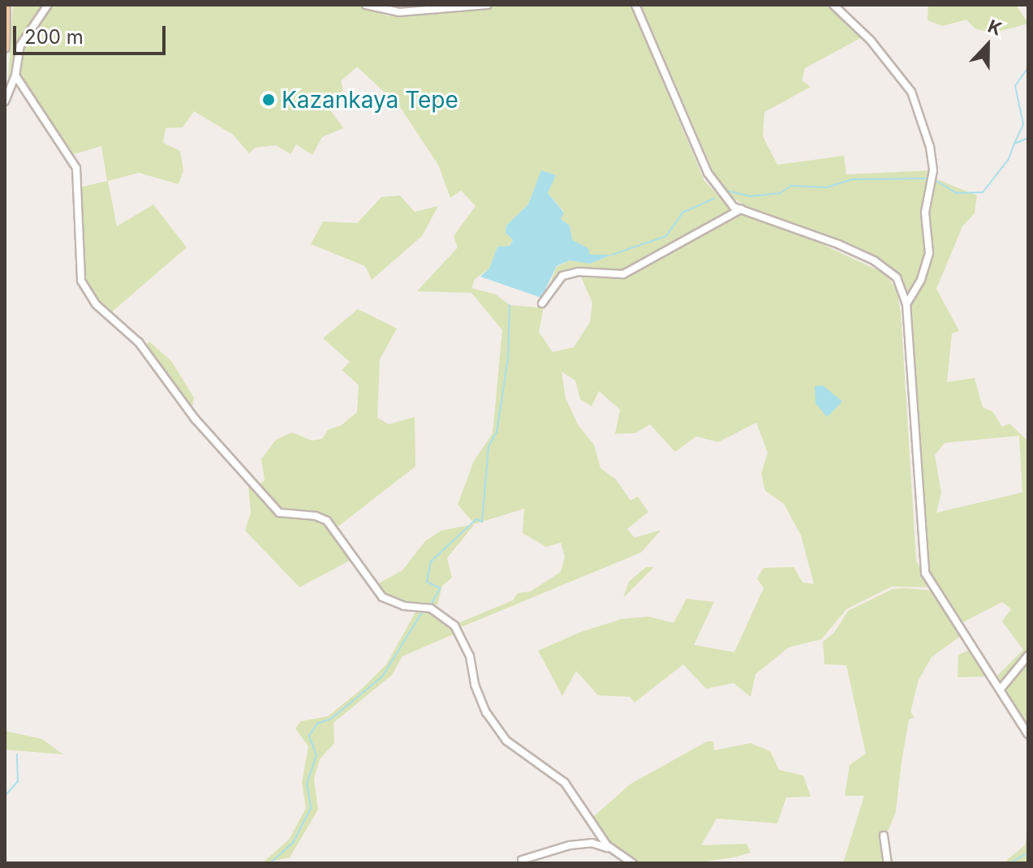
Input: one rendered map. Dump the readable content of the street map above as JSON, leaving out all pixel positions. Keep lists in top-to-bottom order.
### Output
{
  "places": ["Kazankaya Tepe"],
  "scale_bar": "200 m",
  "north": "top"
}
